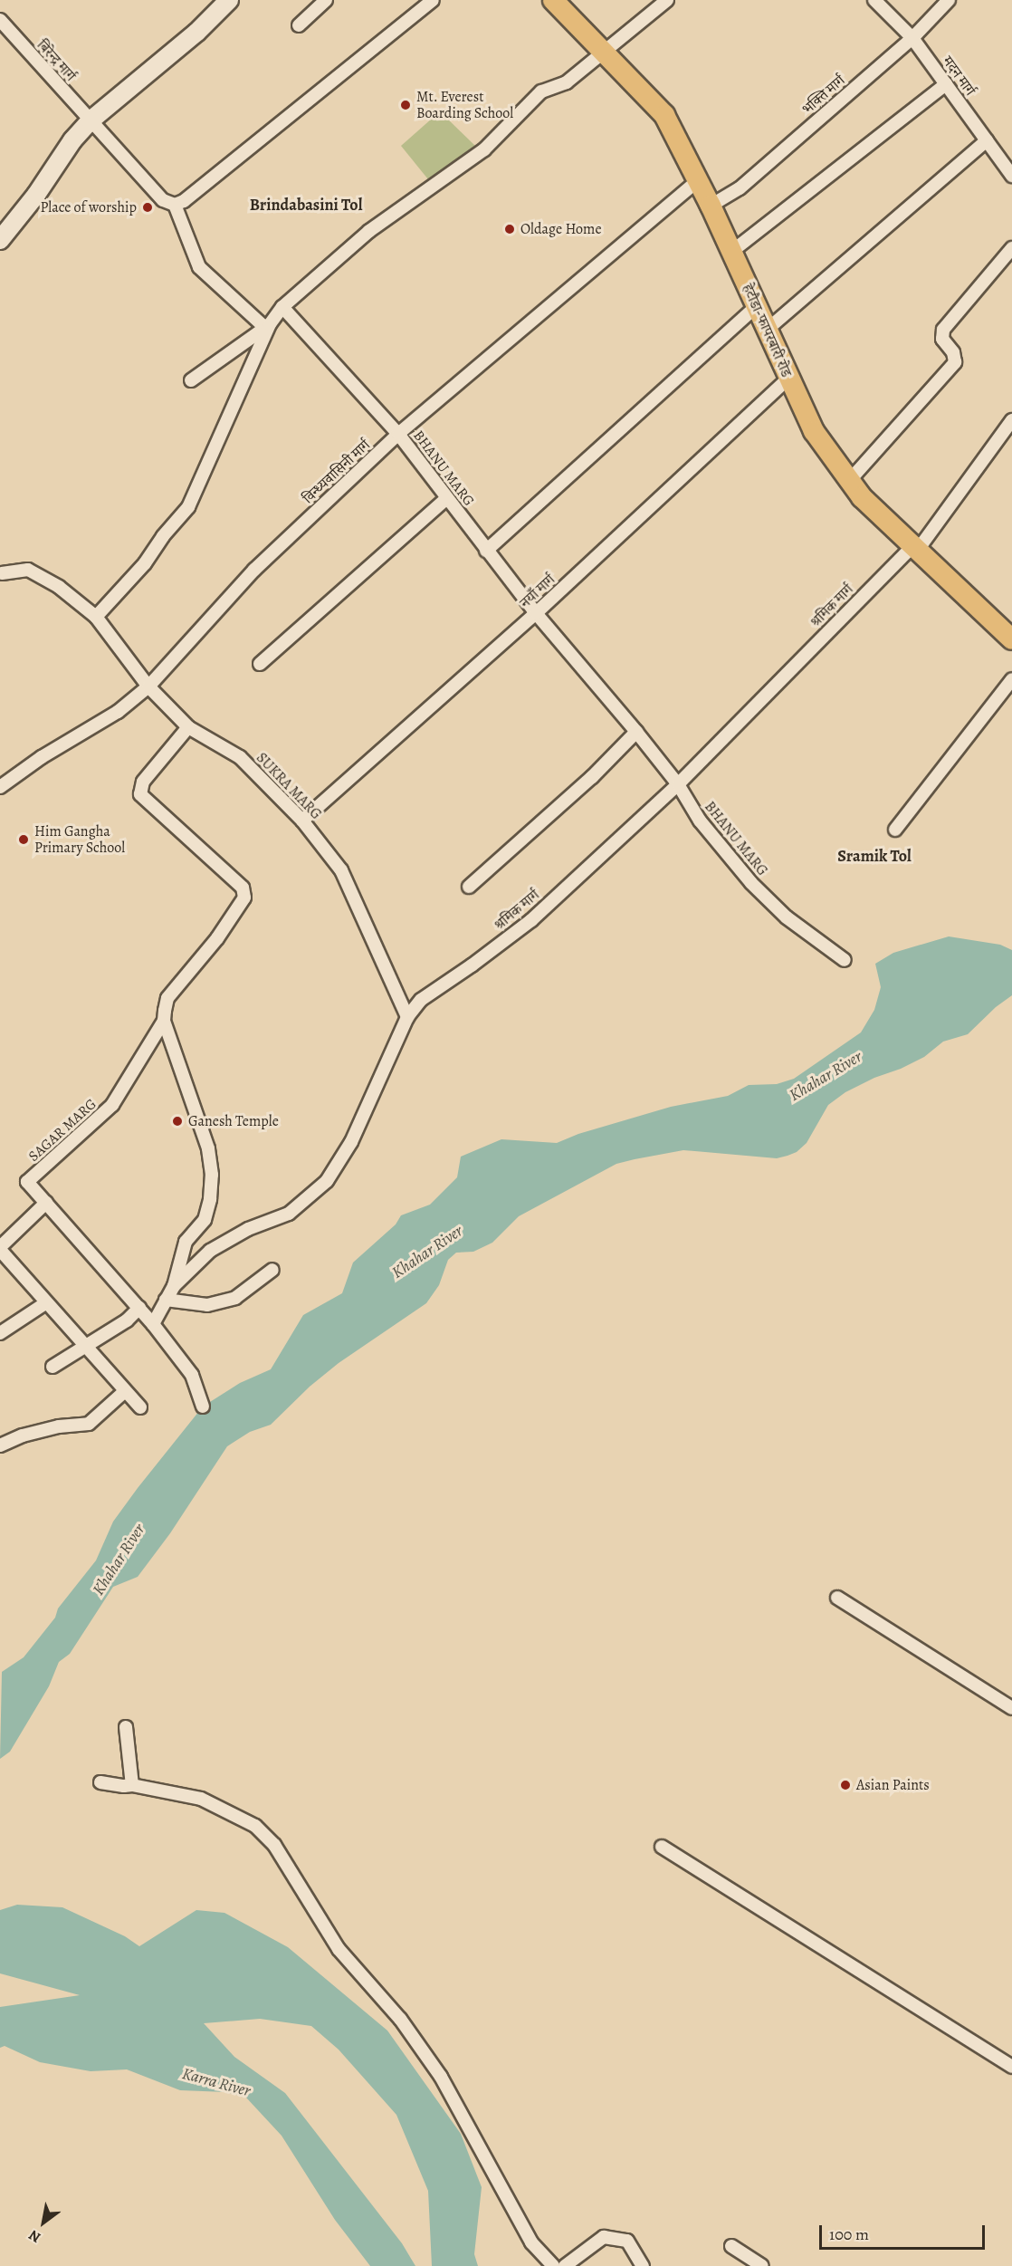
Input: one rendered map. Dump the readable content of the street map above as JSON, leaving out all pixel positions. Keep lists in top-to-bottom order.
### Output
{
  "streets": {
    "highway": ["हेटौडा-फापरबारी रोड"],
    "street": [
      "बिरेन्द्र मार्ग",
      "मदन मार्ग",
      "भक्ति मार्ग",
      "BHANU MARG",
      "विन्ध्यवासिनी मार्ग",
      "नयाँ मार्ग",
      "श्रमिक मार्ग",
      "SUKRA MARG",
      "SAGAR MARG"
    ]
  },
  "crossings": [
    ["मदन मार्ग", "भक्ति मार्ग"],
    ["भक्ति मार्ग", "हेटौडा-फापरबारी रोड"],
    ["हेटौडा-फापरबारी रोड", "विन्ध्यवासिनी मार्ग"],
    ["हेटौडा-फापरबारी रोड", "नयाँ मार्ग"],
    ["हेटौडा-फापरबारी रोड", "श्रमिक मार्ग"],
    ["BHANU MARG", "विन्ध्यवासिनी मार्ग"],
    ["BHANU MARG", "नयाँ मार्ग"],
    ["BHANU MARG", "श्रमिक मार्ग"],
    ["विन्ध्यवासिनी मार्ग", "SUKRA MARG"],
    ["नयाँ मार्ग", "SUKRA MARG"],
    ["श्रमिक मार्ग", "SUKRA MARG"],
    ["श्रमिक मार्ग", "SAGAR MARG"]
  ],
  "districts": ["Brindabasini Tol", "Sramik Tol"],
  "water": ["Khahar River", "Karra River"],
  "places": [
    "Mt. Everest Boarding School",
    "Place of worship",
    "Oldage Home",
    "Him Gangha Primary School",
    "Ganesh Temple",
    "Asian Paints"
  ],
  "scale_bar": "100 m",
  "north": "bottom left"
}
